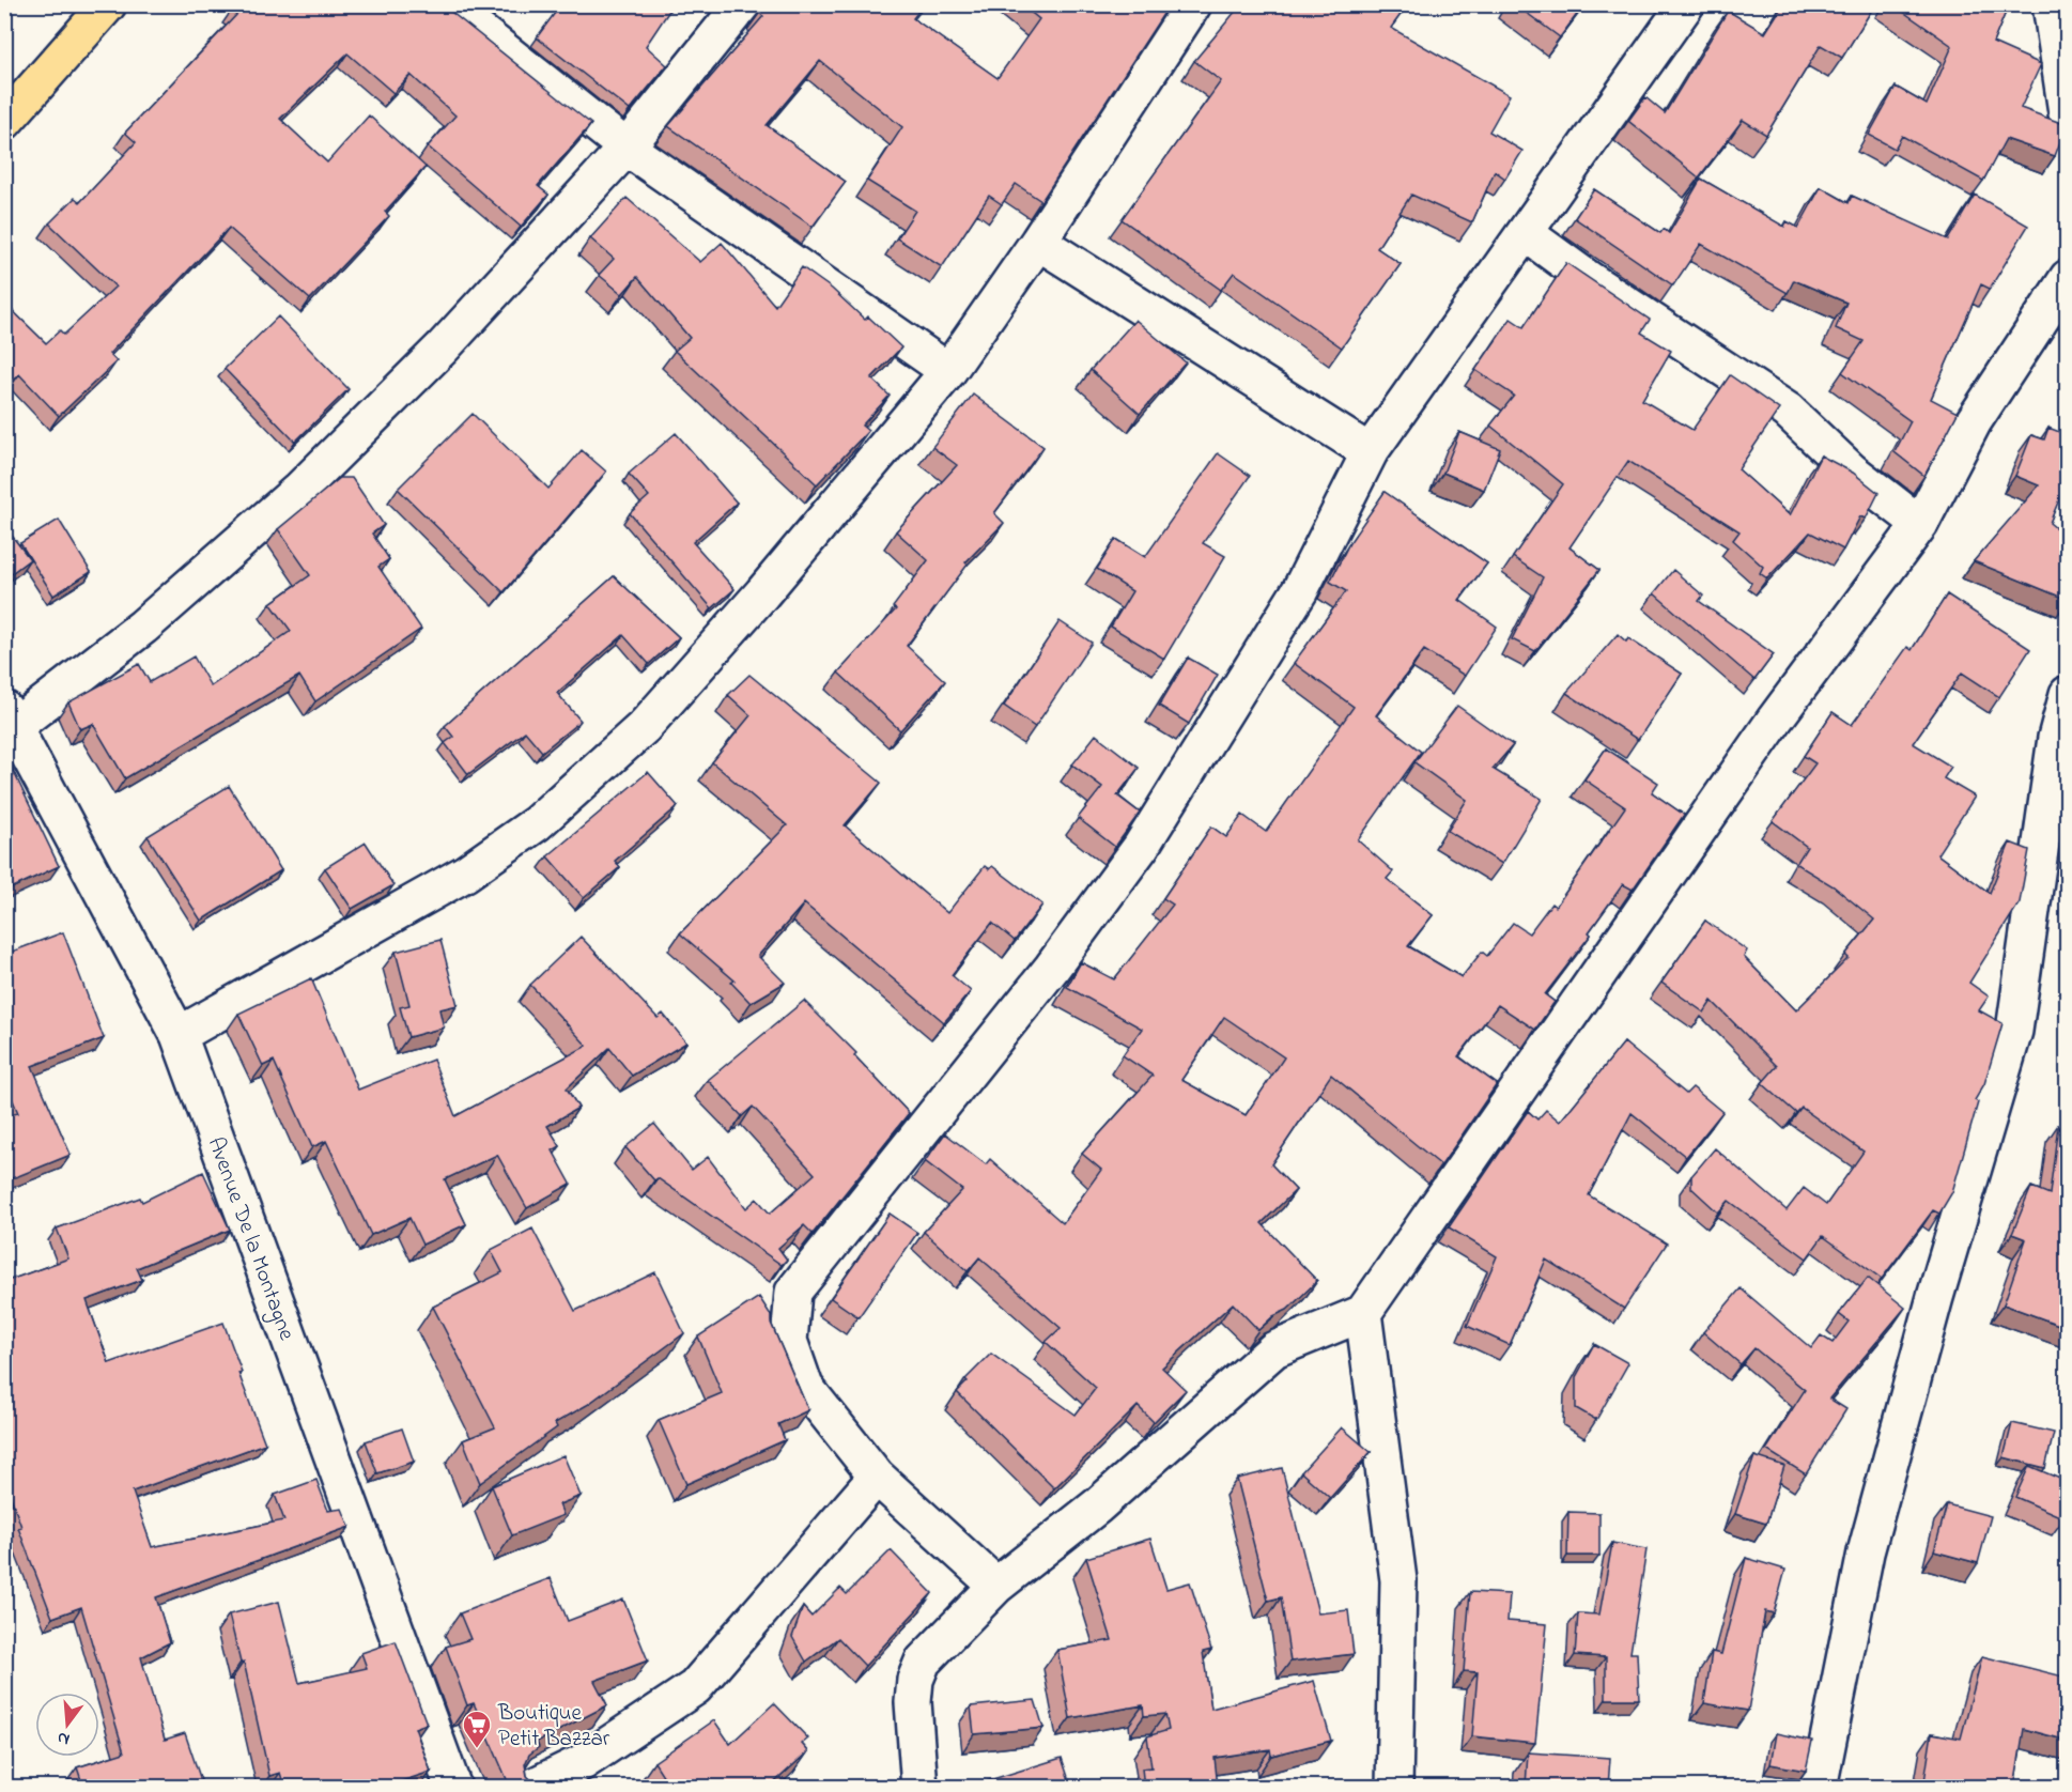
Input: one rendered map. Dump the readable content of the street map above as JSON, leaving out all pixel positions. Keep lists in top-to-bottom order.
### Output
{
  "streets": {
    "street": ["Avenue De la Montagne"]
  },
  "places": {
    "supermarket": ["Boutique Petit Bazzar"]
  },
  "north": "bottom"
}
